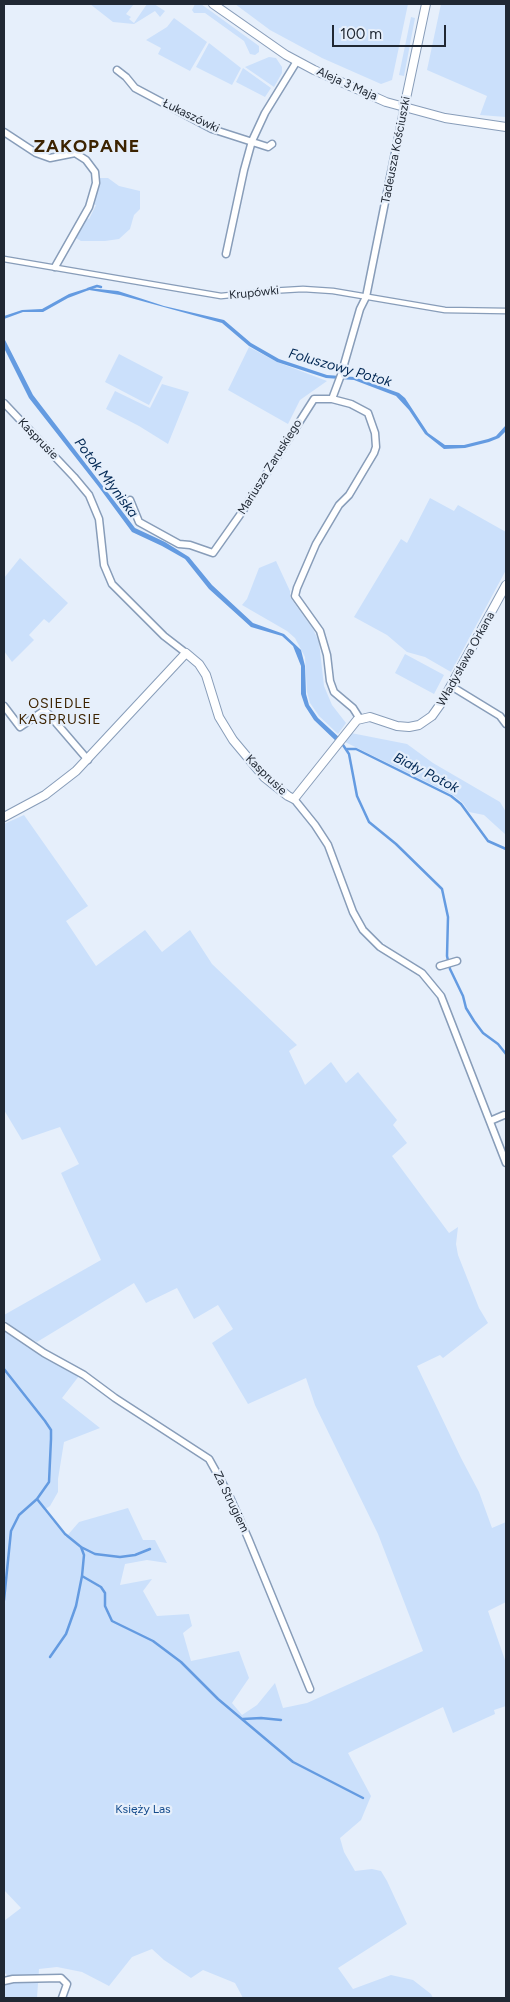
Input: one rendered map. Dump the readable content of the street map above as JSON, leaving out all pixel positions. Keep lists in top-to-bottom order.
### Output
{
  "streets": {
    "street": [
      "Aleja 3 Maja",
      "Łukaszówki",
      "Tadeusza Kościuszki",
      "Krupówki",
      "Kasprusie",
      "Mariusza Zaruskiego",
      "Władysława Orkana",
      "Za Strugiem"
    ]
  },
  "crossings": [
    ["Aleja 3 Maja", "Tadeusza Kościuszki"],
    ["Tadeusza Kościuszki", "Krupówki"]
  ],
  "districts": ["ZAKOPANE", "OSIEDLE KASPRUSIE"],
  "water": ["Foluszowy Potok", "Potok Młyniska", "Biały Potok"],
  "parks": ["Księży Las"],
  "scale_bar": "100 m"
}
